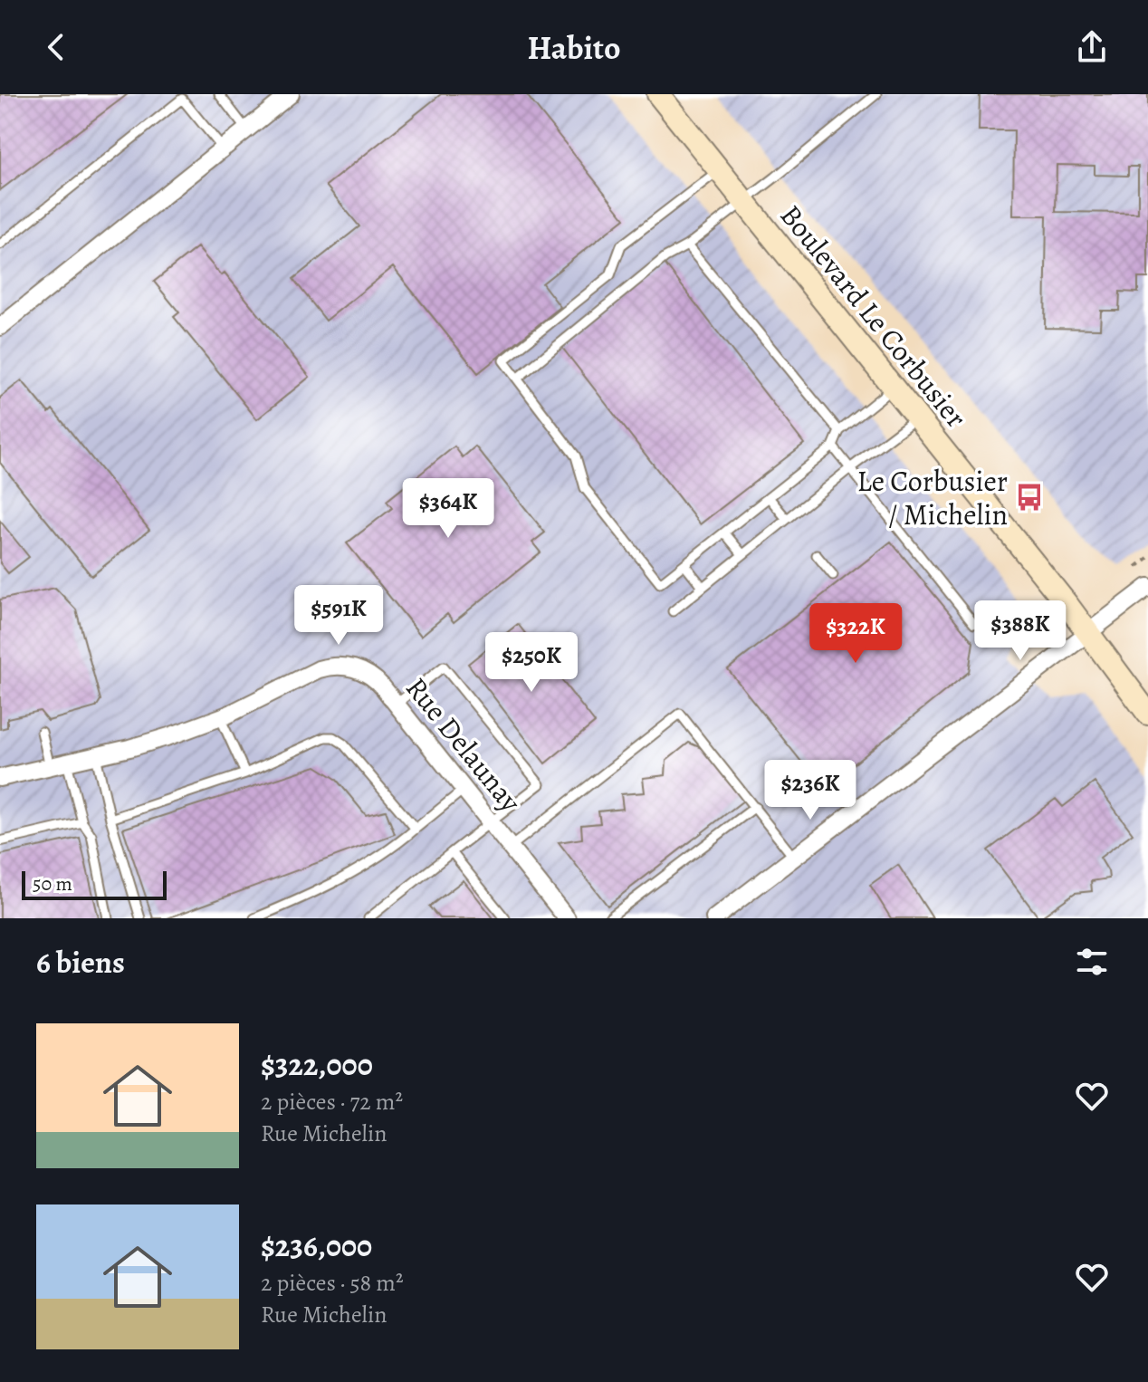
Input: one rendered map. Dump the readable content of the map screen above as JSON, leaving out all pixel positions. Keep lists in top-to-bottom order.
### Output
{
  "streets": {
    "street": ["Boulevard Le Corbusier", "Rue Delaunay"]
  },
  "places": {
    "bus stop": ["Le Corbusier / Michelin"]
  },
  "scale_bar": "50 m",
  "page": {
    "header": "Habito",
    "price": [
      "$364K",
      "$591K",
      "$388K",
      "$322K",
      "$250K",
      "$236K"
    ],
    "scale": "50 m",
    "heading": "6 biens",
    "list": [
      {
        "name": "$322,000",
        "note": "2 pièces · 72 m² · Rue Michelin"
      },
      {
        "name": "$236,000",
        "note": "2 pièces · 58 m² · Rue Michelin"
      }
    ]
  }
}
